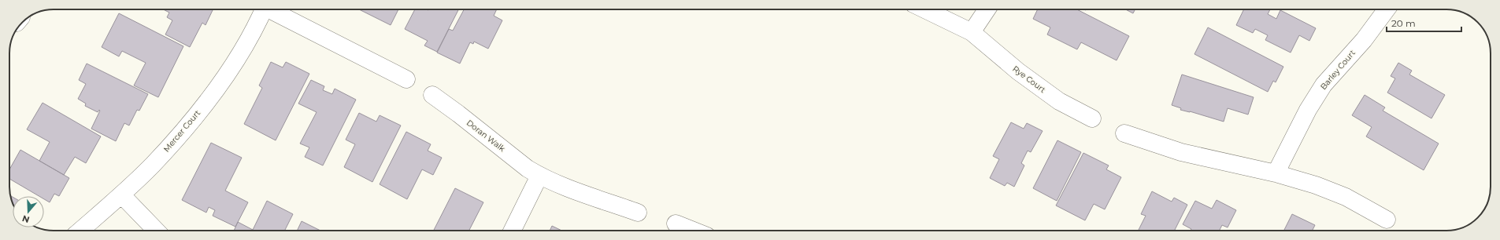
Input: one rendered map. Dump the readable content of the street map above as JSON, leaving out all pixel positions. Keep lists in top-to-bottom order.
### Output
{
  "streets": {
    "street": [
      "Barley Court",
      "Rye Court",
      "Mercer Court",
      "Doran Walk"
    ]
  },
  "scale_bar": "20 m",
  "north": "bottom"
}
